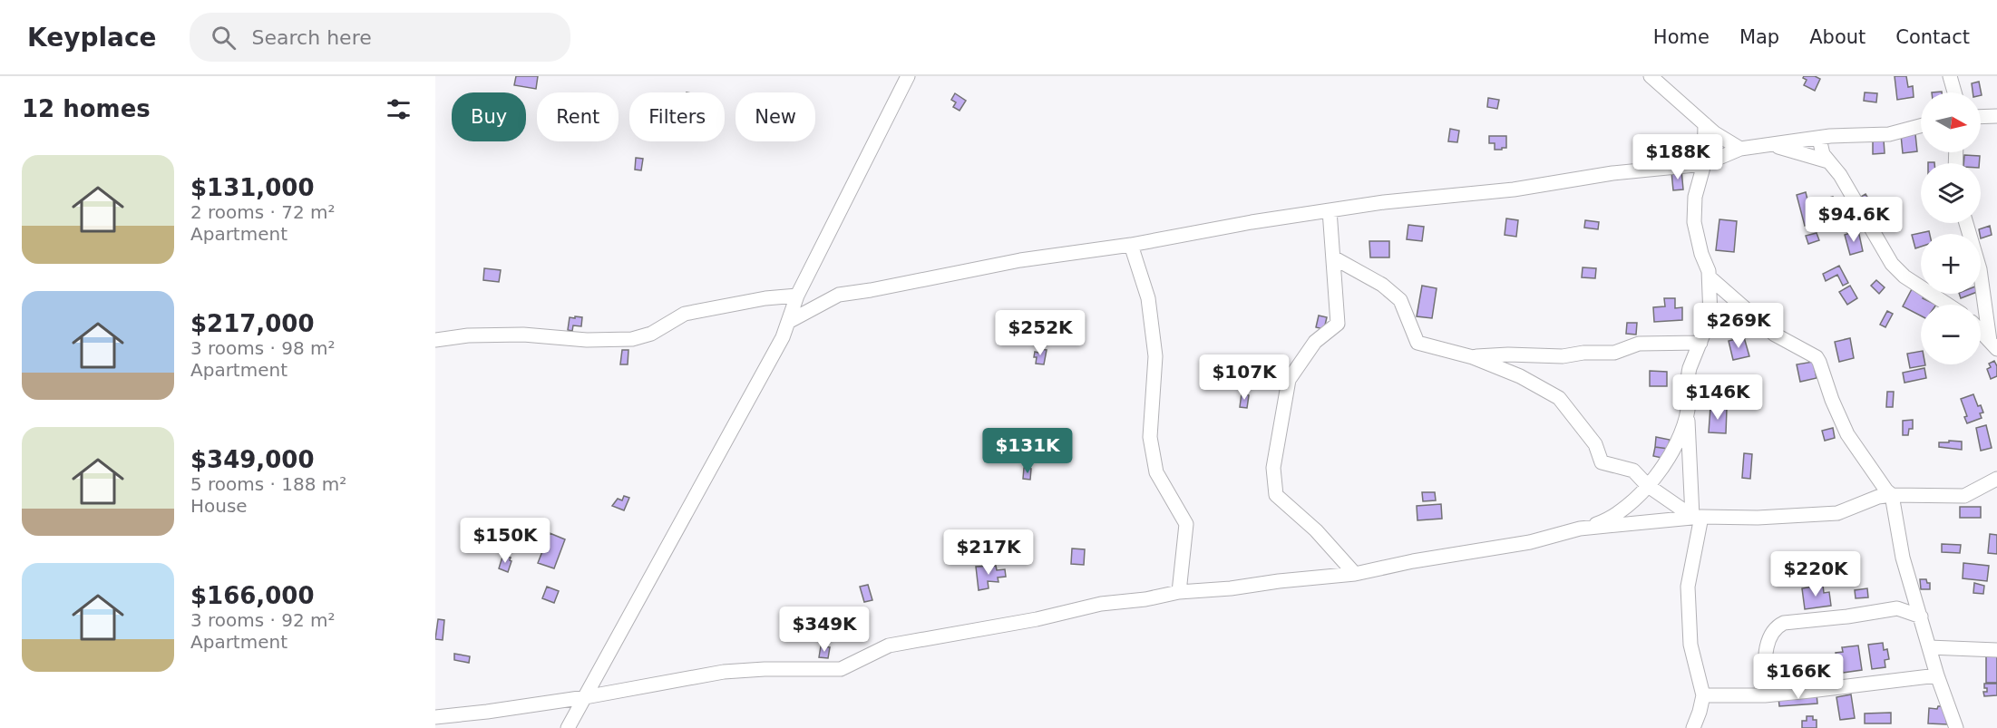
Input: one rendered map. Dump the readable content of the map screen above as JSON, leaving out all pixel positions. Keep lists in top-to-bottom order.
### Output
{
  "north": "right",
  "page": {
    "header": "Keyplace",
    "search": "Search here",
    "nav": [
      "Home",
      "Map",
      "About",
      "Contact"
    ],
    "heading": "12 homes",
    "map_buttons": ["+", "−"],
    "chip": [
      "Buy",
      "Rent",
      "Filters",
      "New"
    ],
    "price": [
      "$188K",
      "$94.6K",
      "$269K",
      "$252K",
      "$107K",
      "$146K",
      "$131K",
      "$150K",
      "$217K",
      "$220K",
      "$349K",
      "$166K"
    ],
    "list": [
      {
        "name": "$131,000",
        "note": "2 rooms · 72 m² · Apartment"
      },
      {
        "name": "$217,000",
        "note": "3 rooms · 98 m² · Apartment"
      },
      {
        "name": "$349,000",
        "note": "5 rooms · 188 m² · House"
      },
      {
        "name": "$166,000",
        "note": "3 rooms · 92 m² · Apartment"
      }
    ]
  }
}
